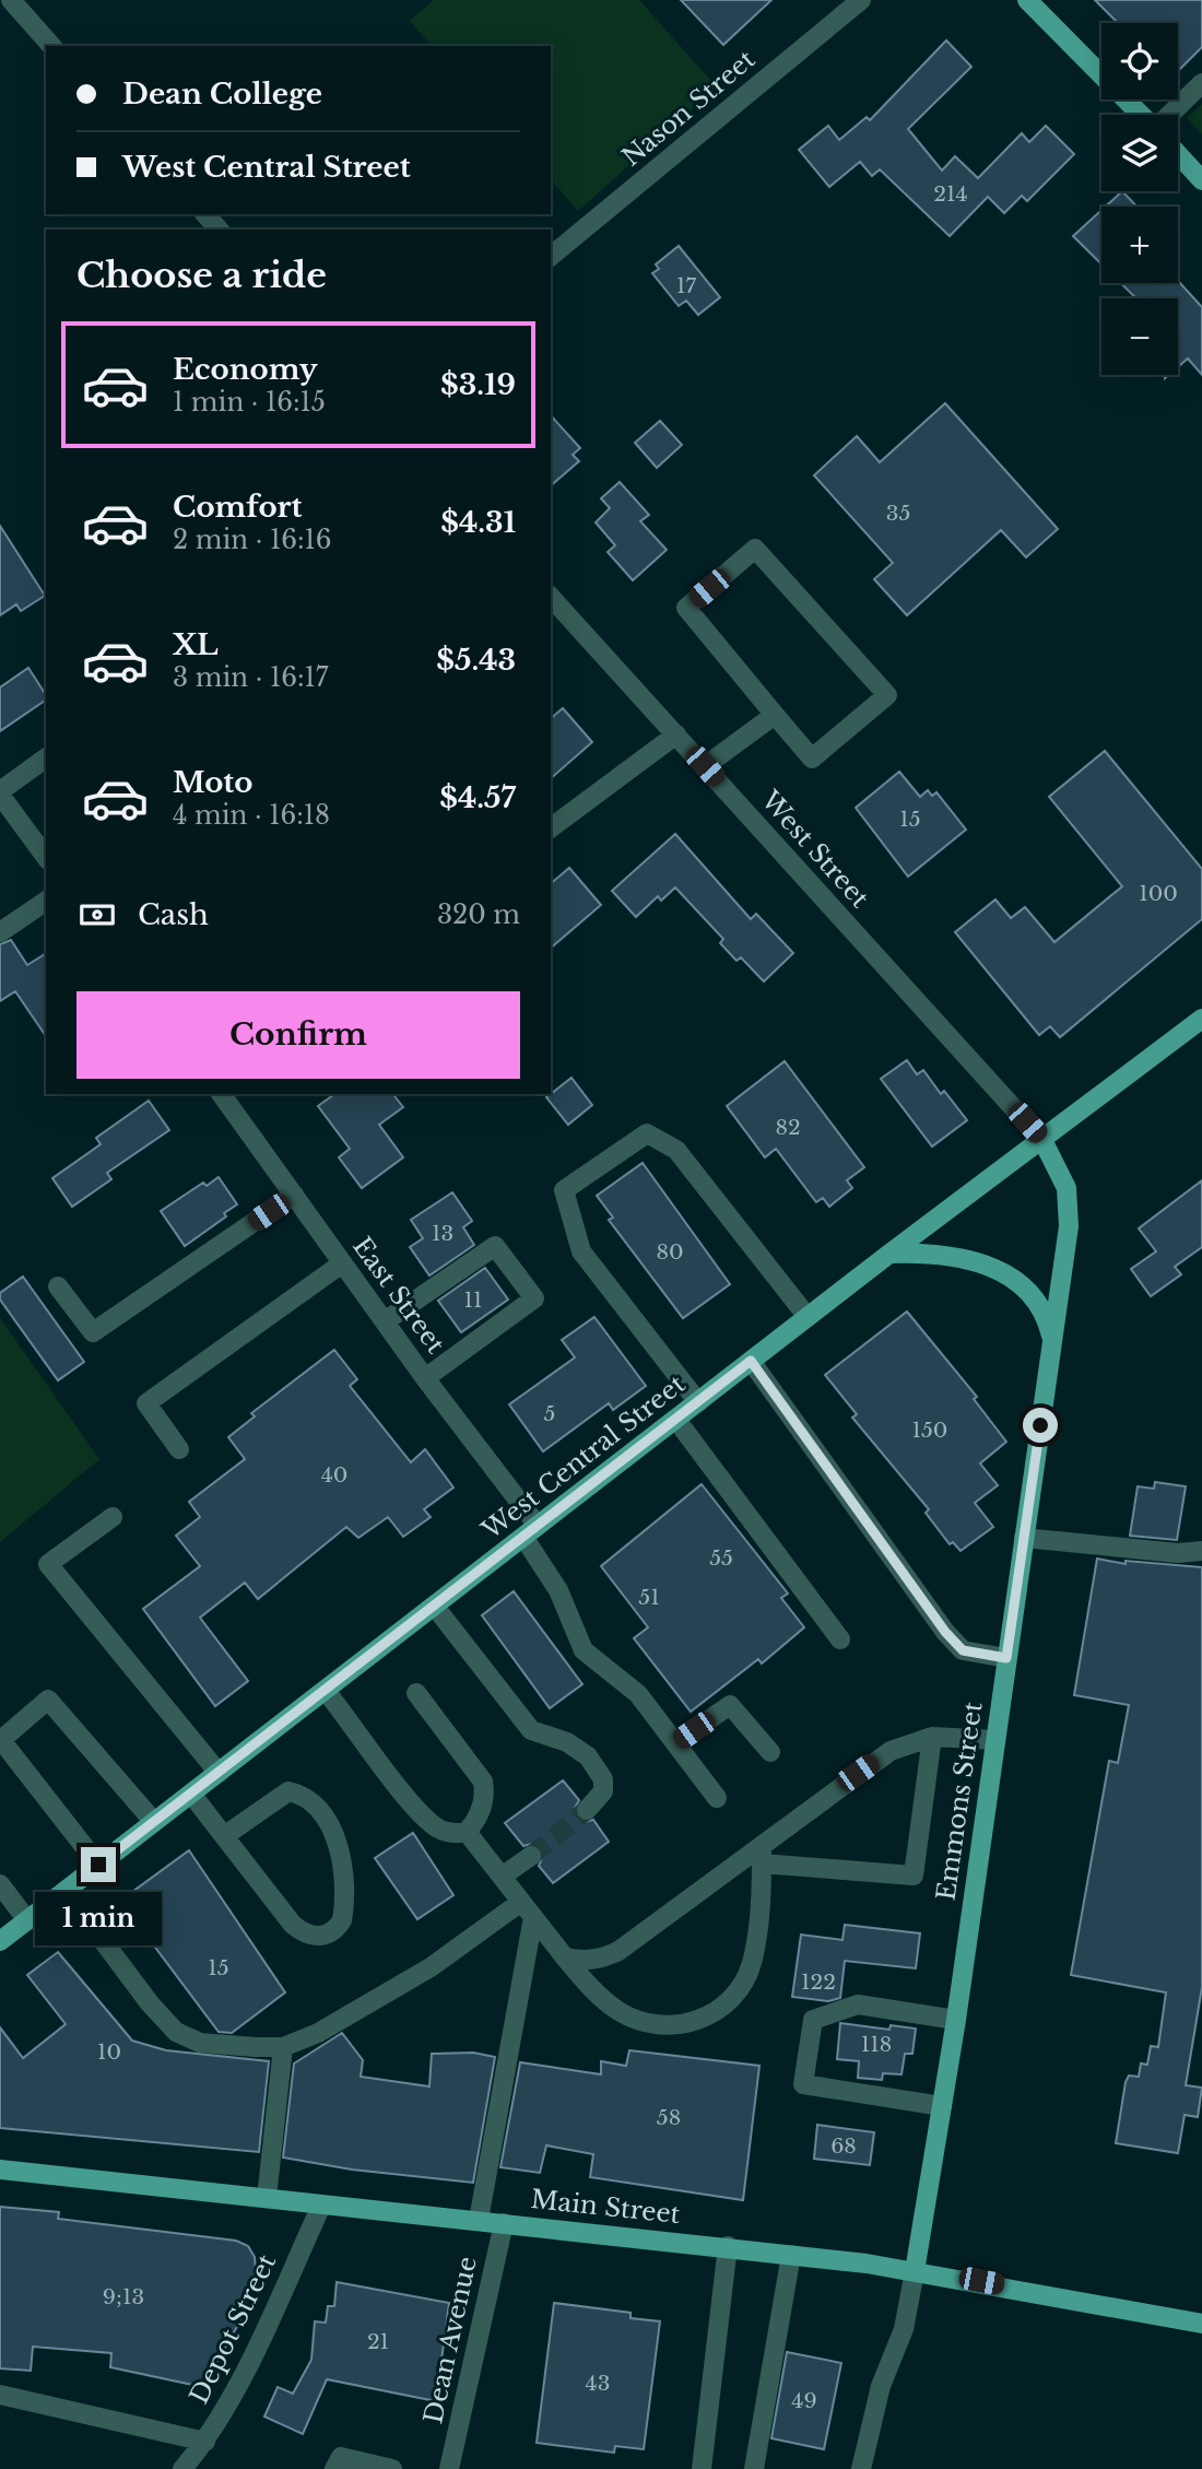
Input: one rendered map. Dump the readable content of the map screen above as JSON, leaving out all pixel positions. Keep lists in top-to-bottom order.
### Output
{
  "streets": {
    "main road": ["West Central Street", "Emmons Street", "Main Street"],
    "street": [
      "Nason Street",
      "West Street",
      "East Street",
      "Depot Street",
      "Dean Avenue"
    ]
  },
  "crossings": [
    ["West Street", "West Central Street"],
    ["West Street", "Emmons Street"],
    ["East Street", "West Central Street"],
    ["West Central Street", "Emmons Street"],
    ["Emmons Street", "Main Street"],
    ["Main Street", "Depot Street"],
    ["Main Street", "Dean Avenue"]
  ],
  "house_numbers": [
    "214",
    "17",
    "35",
    "15",
    "100",
    "82",
    "13",
    "80",
    "11",
    "5",
    "150",
    "40",
    "55",
    "51",
    "15",
    "122",
    "118",
    "10",
    "58",
    "68",
    "9;13",
    "21",
    "43",
    "49"
  ],
  "page": {
    "map_buttons": ["+", "−"],
    "banner": ["Dean College", "West Central Street"],
    "heading": "Choose a ride",
    "list": [
      {
        "name": "Economy",
        "note": "1 min · 16:15",
        "value": "$3.19"
      },
      {
        "name": "Comfort",
        "note": "2 min · 16:16",
        "value": "$4.31"
      },
      {
        "name": "XL",
        "note": "3 min · 16:17",
        "value": "$5.43"
      },
      {
        "name": "Moto",
        "note": "4 min · 16:18",
        "value": "$4.57"
      }
    ],
    "pay": ["Cash", "320 m"],
    "buttons": "Confirm",
    "bubble": "1 min"
  }
}
